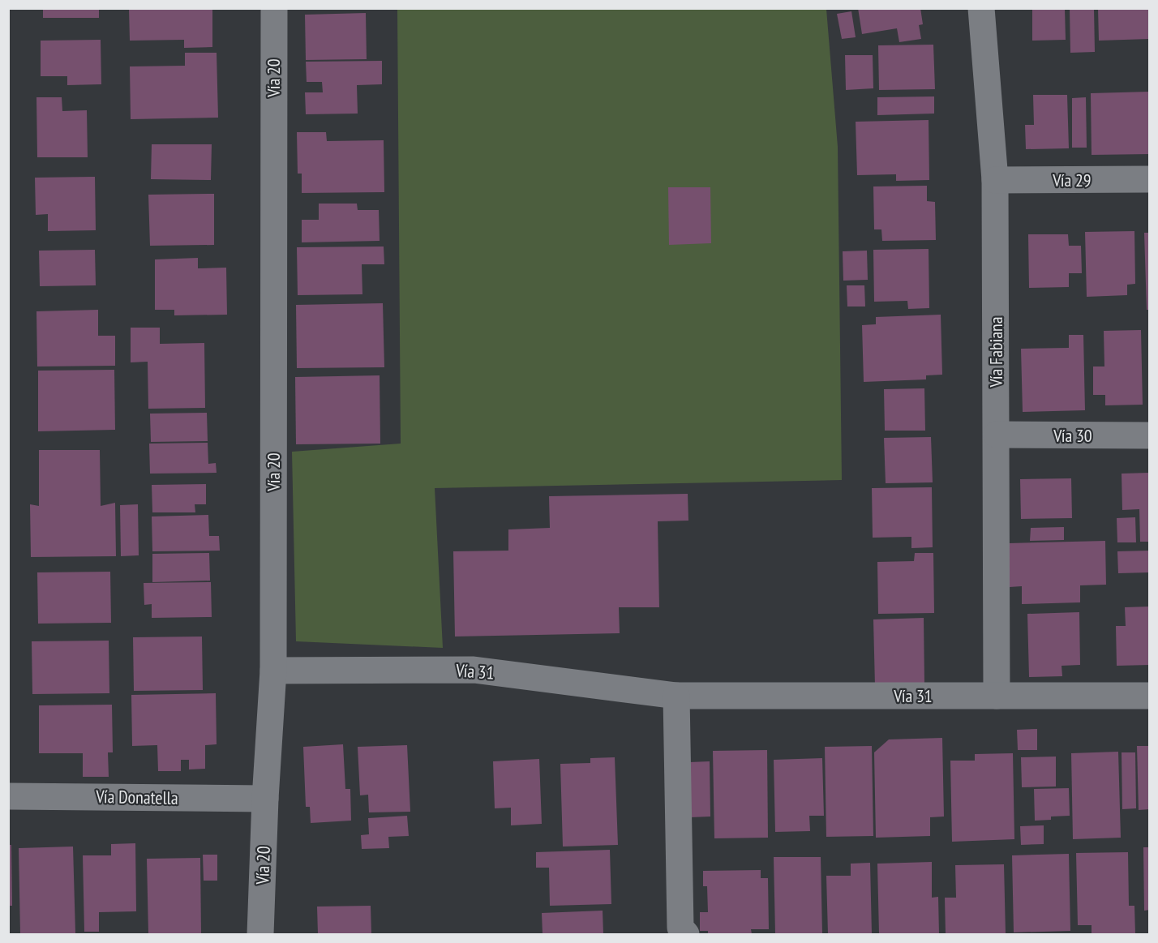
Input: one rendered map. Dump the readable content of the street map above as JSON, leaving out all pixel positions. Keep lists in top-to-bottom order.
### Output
{
  "streets": {
    "street": [
      "Vía 20",
      "Vía 29",
      "Vía Fabiana",
      "Vía 30",
      "Vía 31",
      "Vía Donatella"
    ]
  },
  "crossings": [
    ["Vía 20", "Vía 31"],
    ["Vía 20", "Vía Donatella"],
    ["Vía 29", "Vía Fabiana"],
    ["Vía Fabiana", "Vía 30"],
    ["Vía Fabiana", "Vía 31"]
  ]
}
